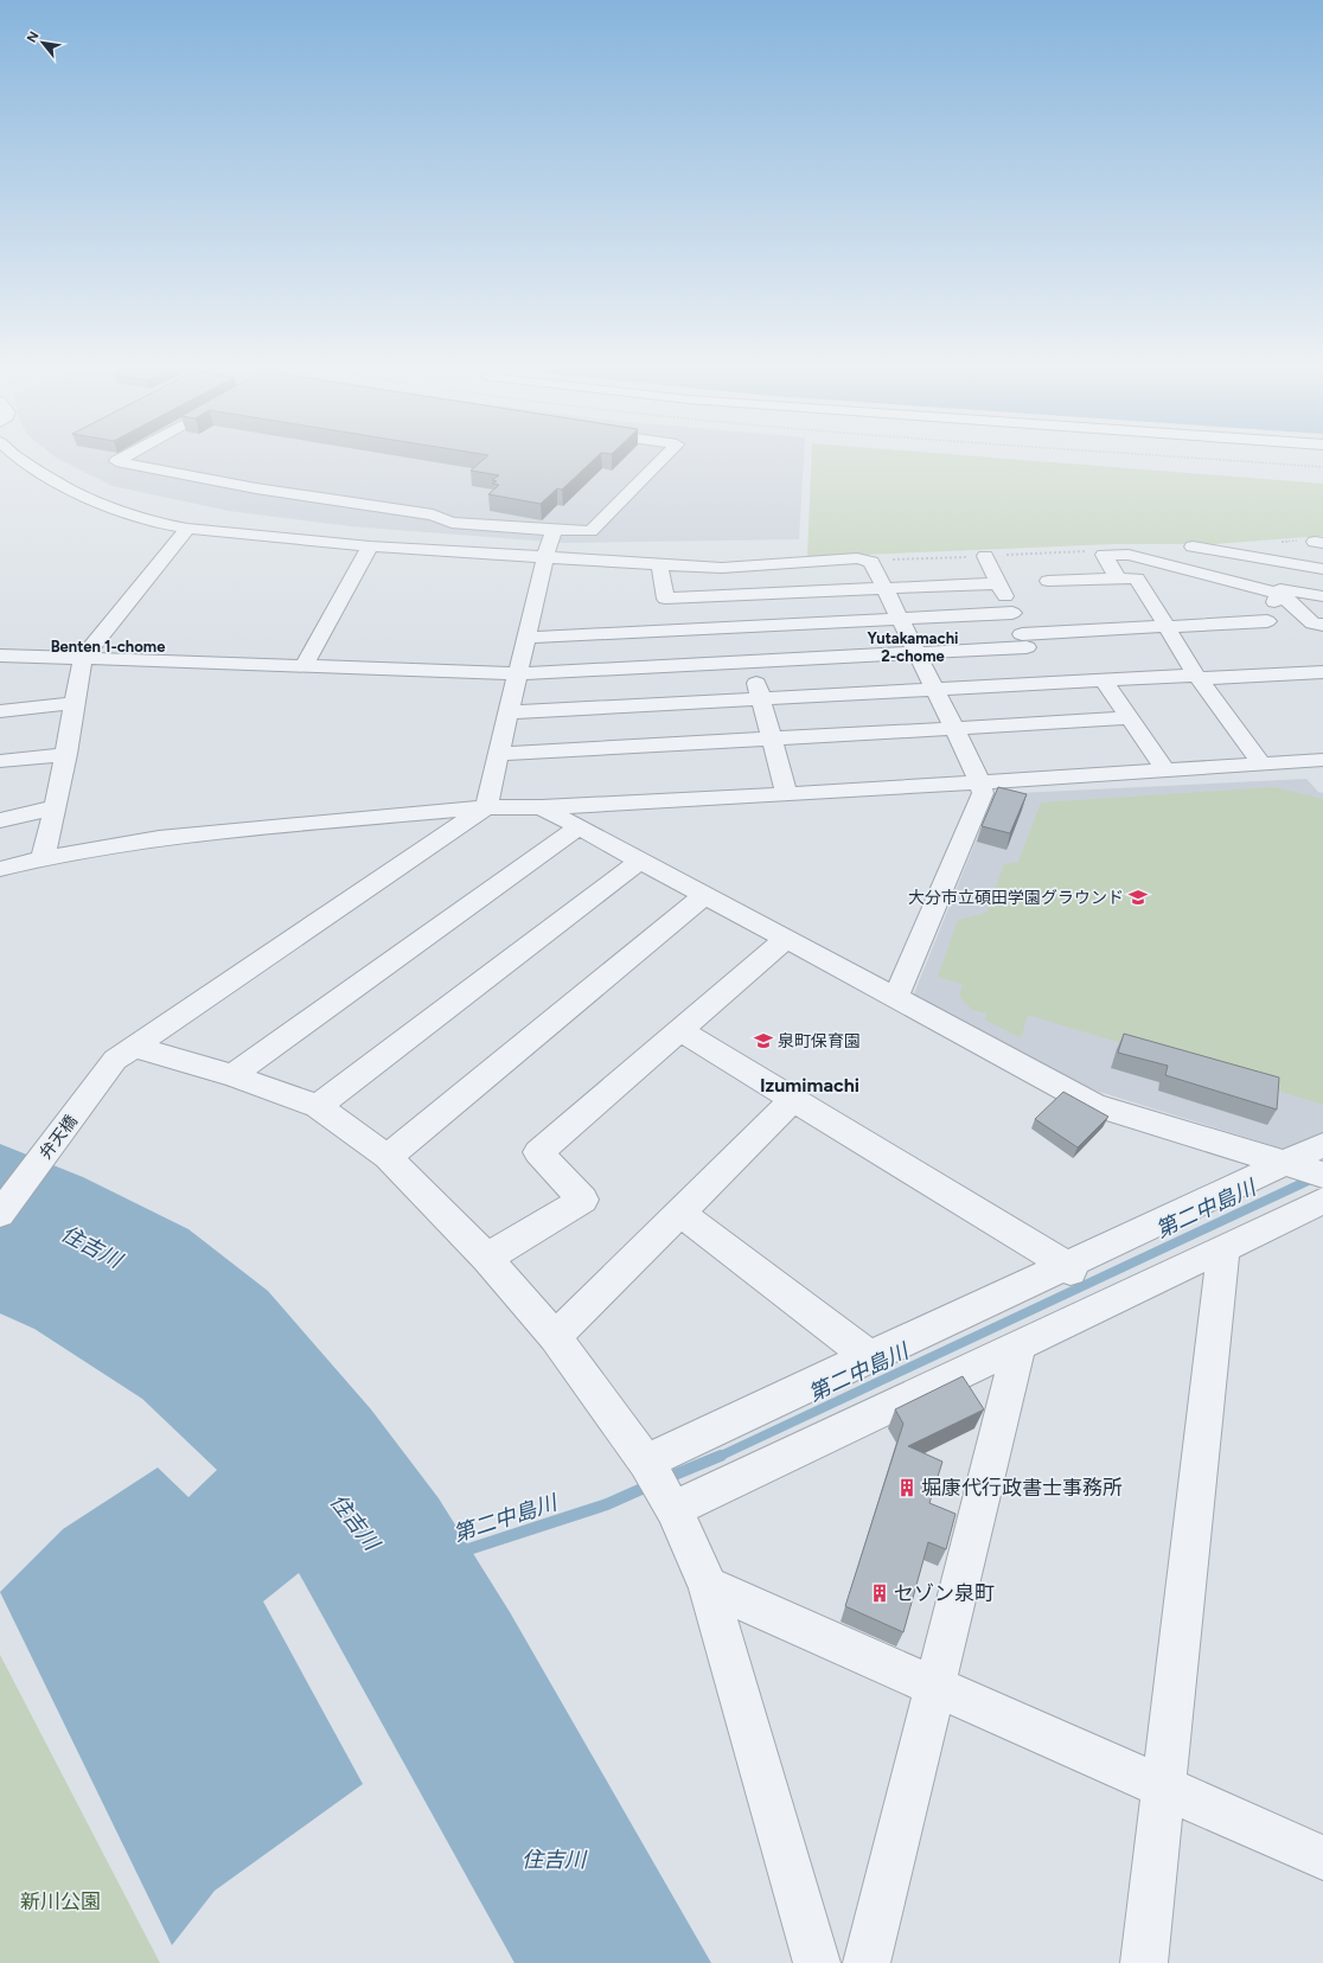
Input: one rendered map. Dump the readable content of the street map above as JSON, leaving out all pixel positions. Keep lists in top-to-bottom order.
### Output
{
  "streets": {
    "street": ["弁天橋"]
  },
  "districts": ["Yutakamachi 2-chome", "Benten 1-chome", "Izumimachi"],
  "water": ["第二中島川", "住吉川"],
  "parks": ["新川公園"],
  "places": {
    "school or university": ["大分市立碩田学園グラウンド", "泉町保育園"],
    "building": ["堀康代行政書士事務所", "セゾン泉町"]
  },
  "north": "top left"
}
